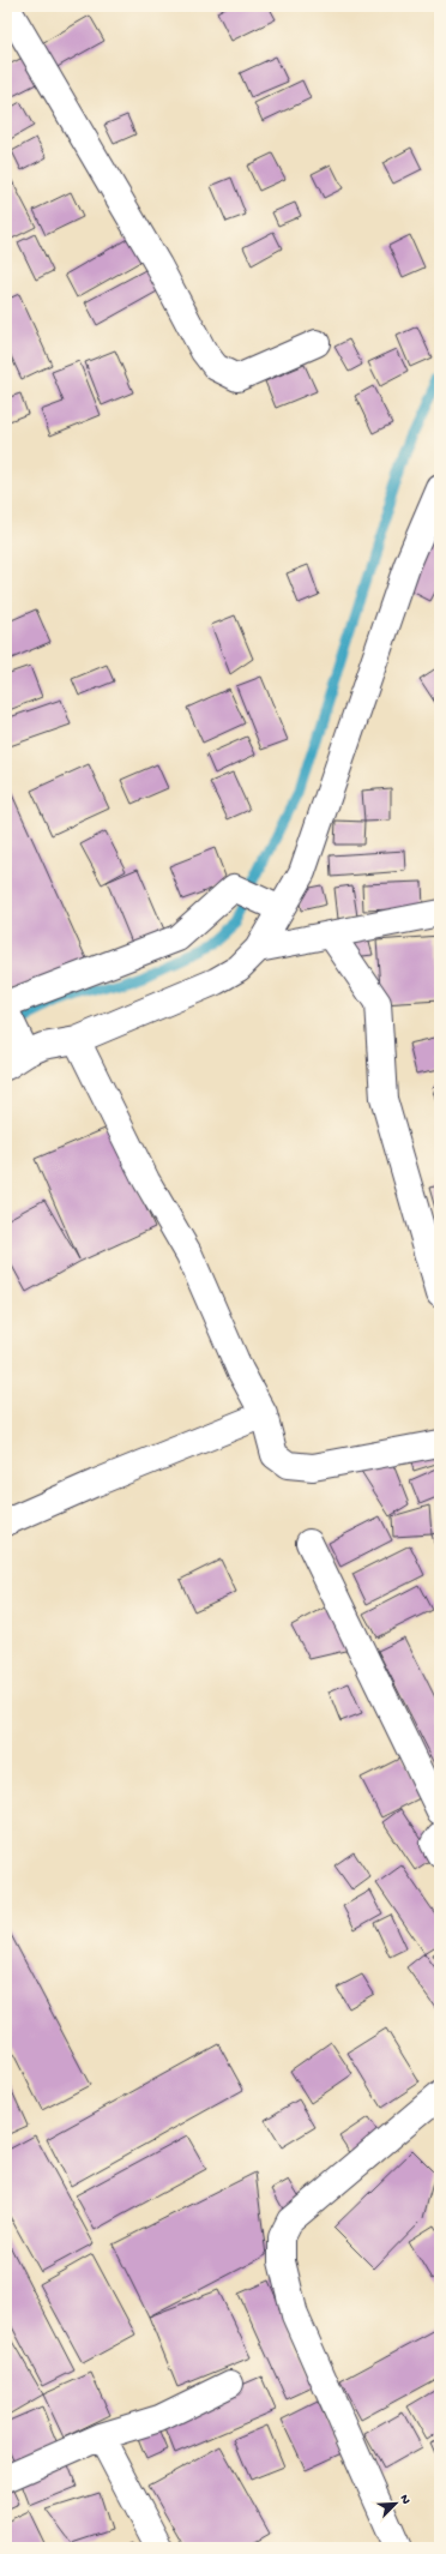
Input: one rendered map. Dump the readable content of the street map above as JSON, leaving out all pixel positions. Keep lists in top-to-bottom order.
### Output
{
  "north": "top right"
}
